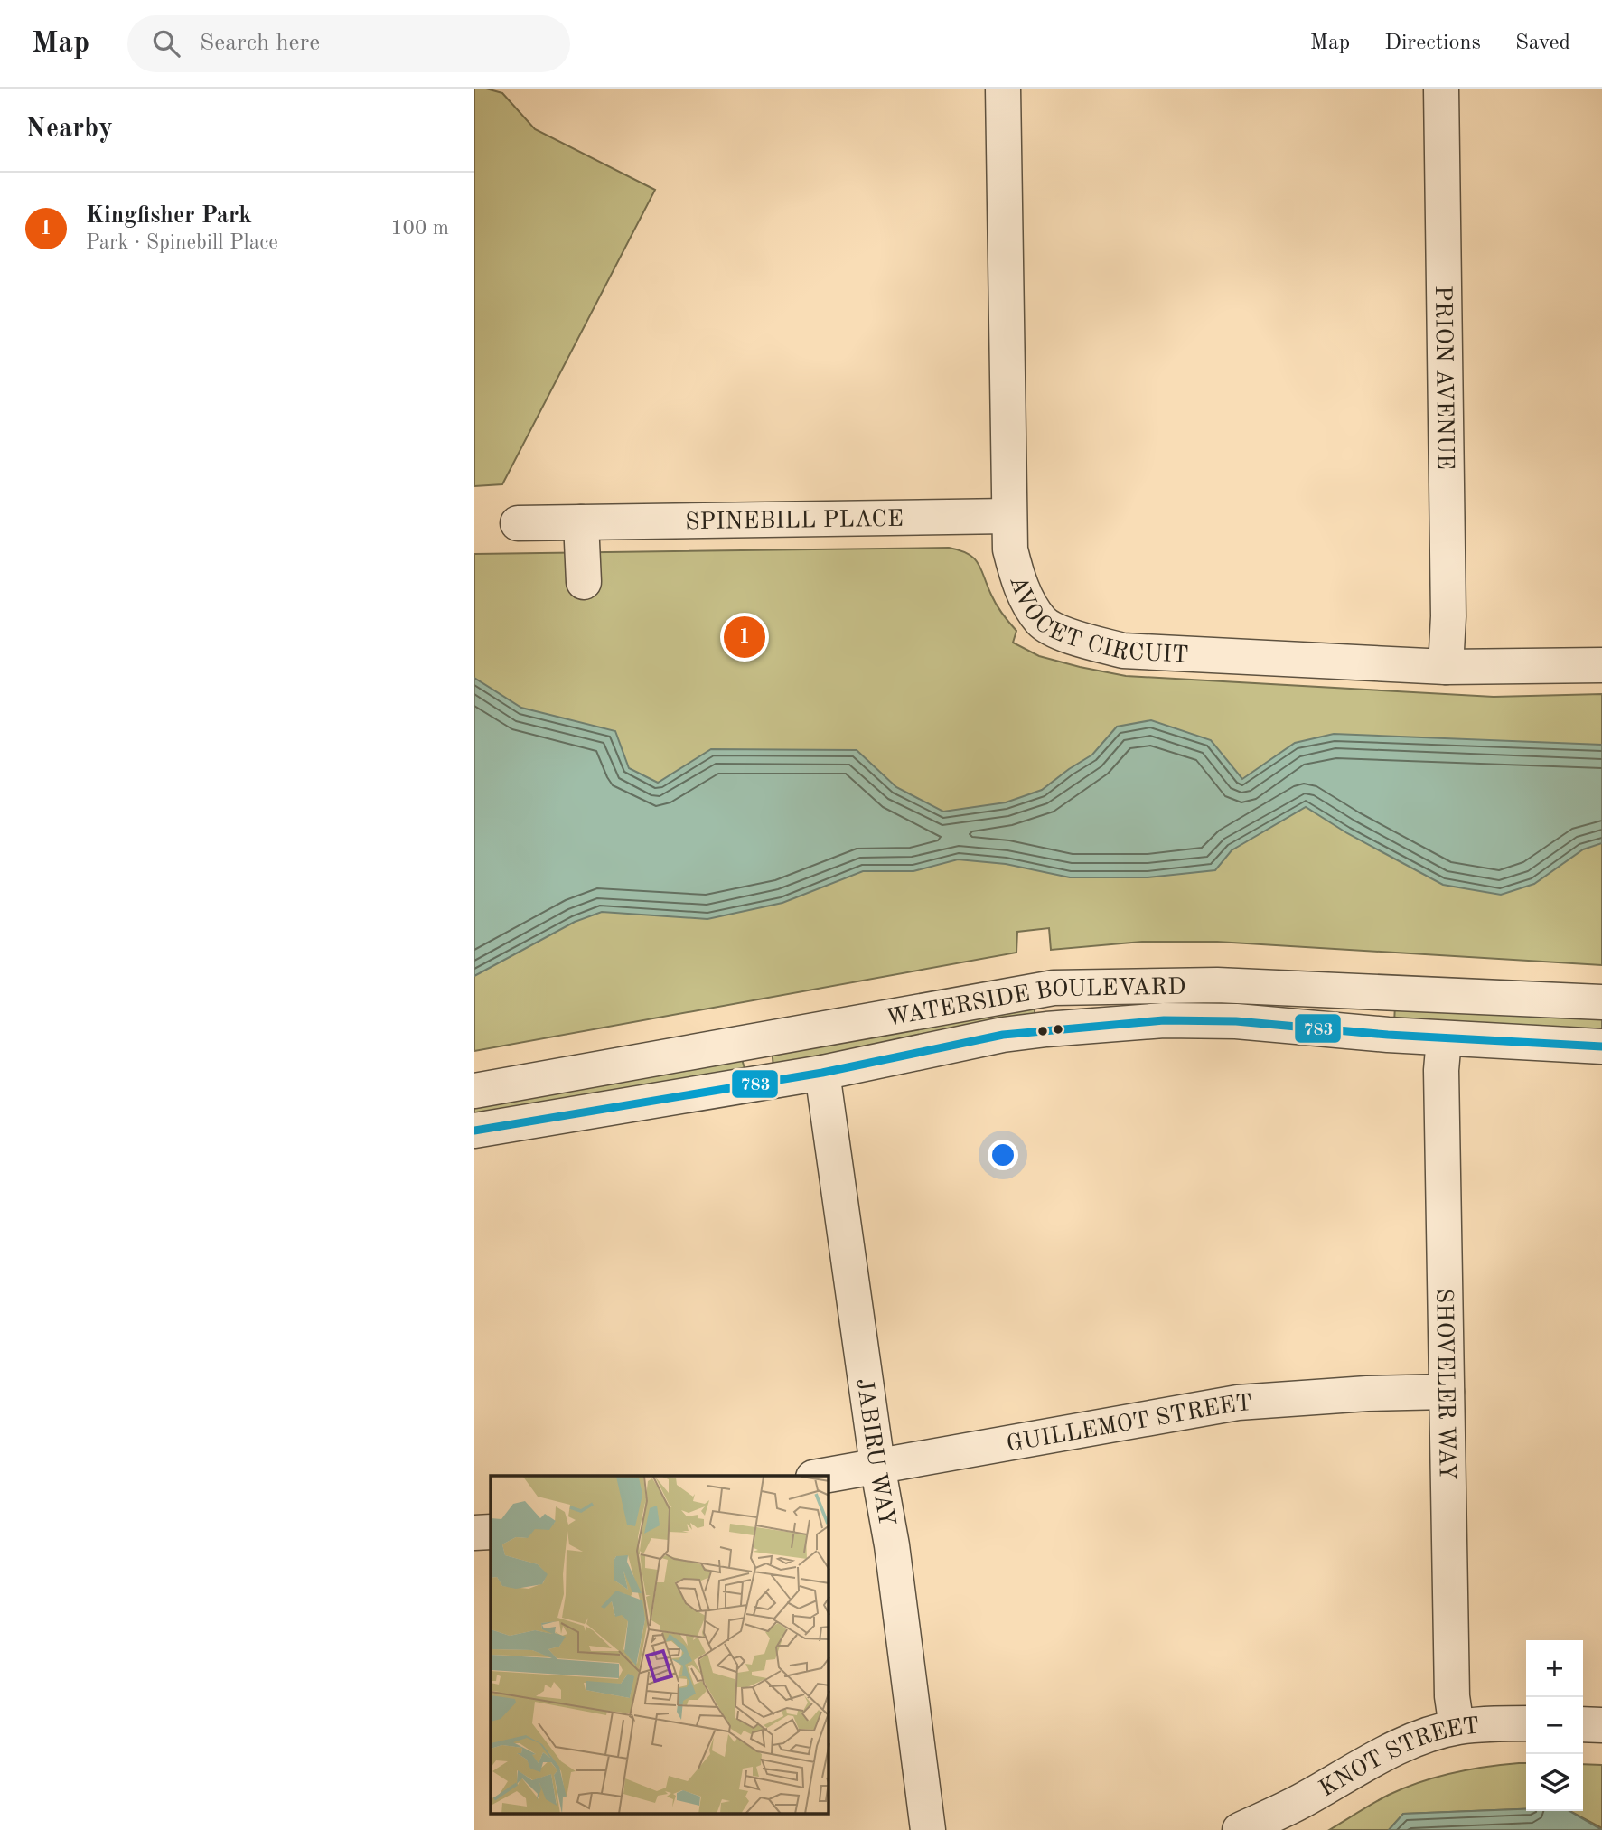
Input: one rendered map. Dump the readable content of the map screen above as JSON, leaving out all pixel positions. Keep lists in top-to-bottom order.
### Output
{
  "streets": {
    "street": [
      "PRION AVENUE",
      "SPINEBILL PLACE",
      "AVOCET CIRCUIT",
      "WATERSIDE BOULEVARD",
      "SHOVELER WAY",
      "GUILLEMOT STREET",
      "JABIRU WAY",
      "KNOT STREET"
    ]
  },
  "crossings": [
    ["PRION AVENUE", "AVOCET CIRCUIT"],
    ["SPINEBILL PLACE", "AVOCET CIRCUIT"],
    ["WATERSIDE BOULEVARD", "SHOVELER WAY"],
    ["WATERSIDE BOULEVARD", "JABIRU WAY"],
    ["SHOVELER WAY", "GUILLEMOT STREET"],
    ["SHOVELER WAY", "KNOT STREET"],
    ["GUILLEMOT STREET", "JABIRU WAY"]
  ],
  "lines": ["transit line 783"],
  "page": {
    "header": "Map",
    "search": "Search here",
    "nav": ["Map", "Directions", "Saved"],
    "heading": "Nearby",
    "list": [
      {
        "mark": "1",
        "name": "Kingfisher Park",
        "note": "Park · Spinebill Place",
        "value": "100 m"
      }
    ],
    "pins": "1",
    "map_buttons": ["+", "−"]
  }
}
